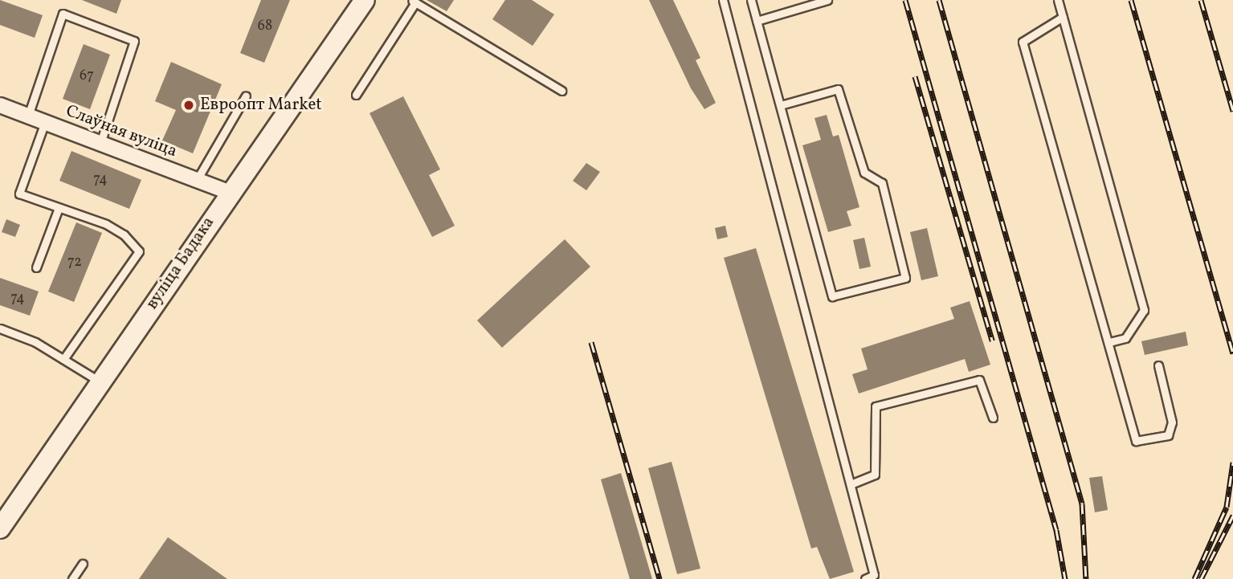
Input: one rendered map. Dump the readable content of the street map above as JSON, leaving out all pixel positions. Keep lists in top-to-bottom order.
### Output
{
  "streets": {
    "main road": ["вуліца Бадака"],
    "street": ["Слаўная вуліца"]
  },
  "crossings": [
    ["Слаўная вуліца", "вуліца Бадака"]
  ],
  "places": ["Евроопт Market"],
  "house_numbers": [
    "68",
    "67",
    "74",
    "72",
    "74"
  ]
}
